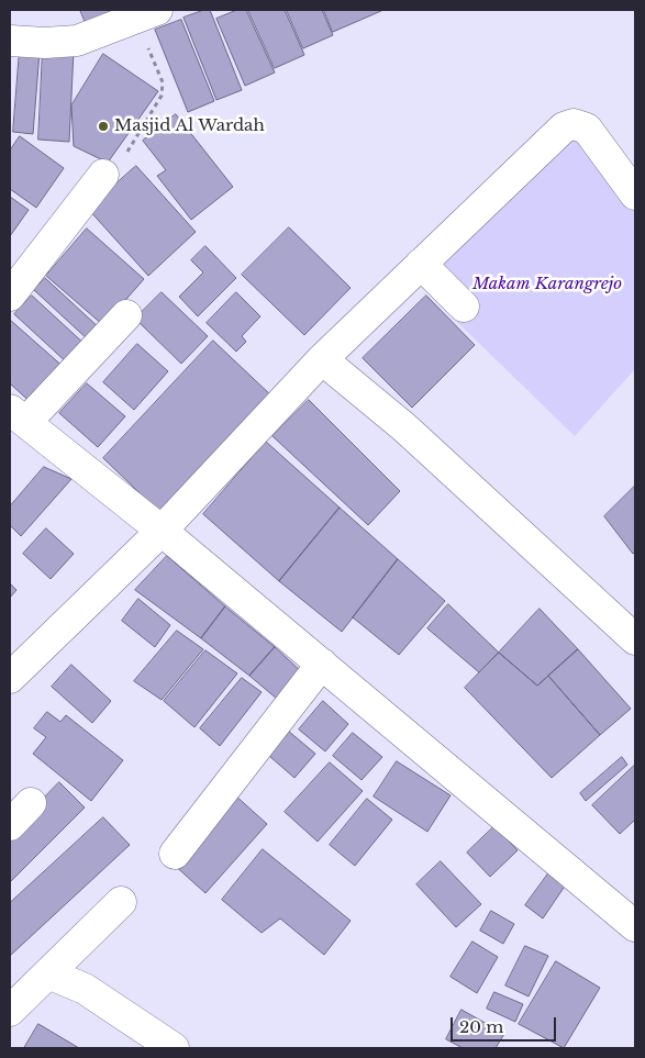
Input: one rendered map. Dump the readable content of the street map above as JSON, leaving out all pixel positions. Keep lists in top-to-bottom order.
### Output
{
  "parks": ["Makam Karangrejo"],
  "places": ["Masjid Al Wardah"],
  "scale_bar": "20 m"
}
